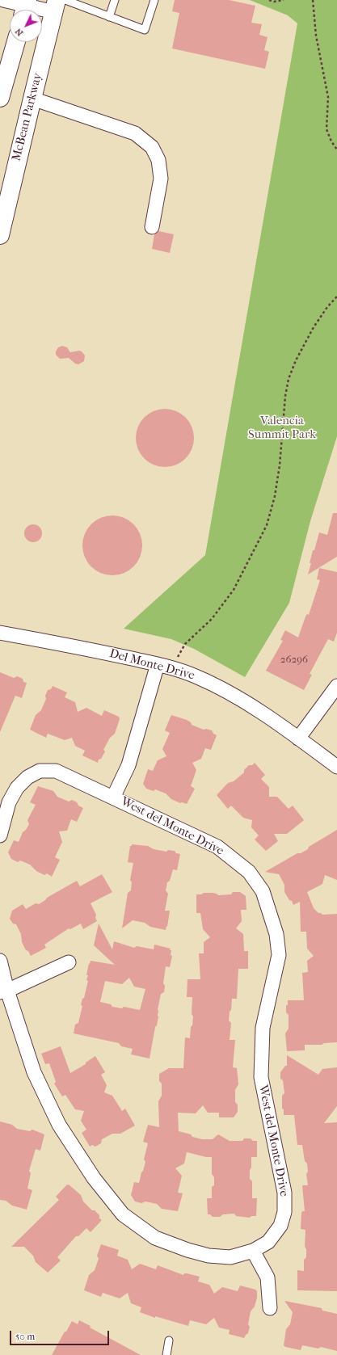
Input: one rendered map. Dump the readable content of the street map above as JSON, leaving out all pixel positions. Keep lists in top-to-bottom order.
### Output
{
  "streets": {
    "main road": ["McBean Parkway"],
    "street": ["Del Monte Drive", "West del Monte Drive"]
  },
  "crossings": [
    ["Del Monte Drive", "West del Monte Drive"]
  ],
  "parks": ["Valencia Summit Park"],
  "house_numbers": ["26296"],
  "scale_bar": "50 m",
  "north": "bottom left"
}
